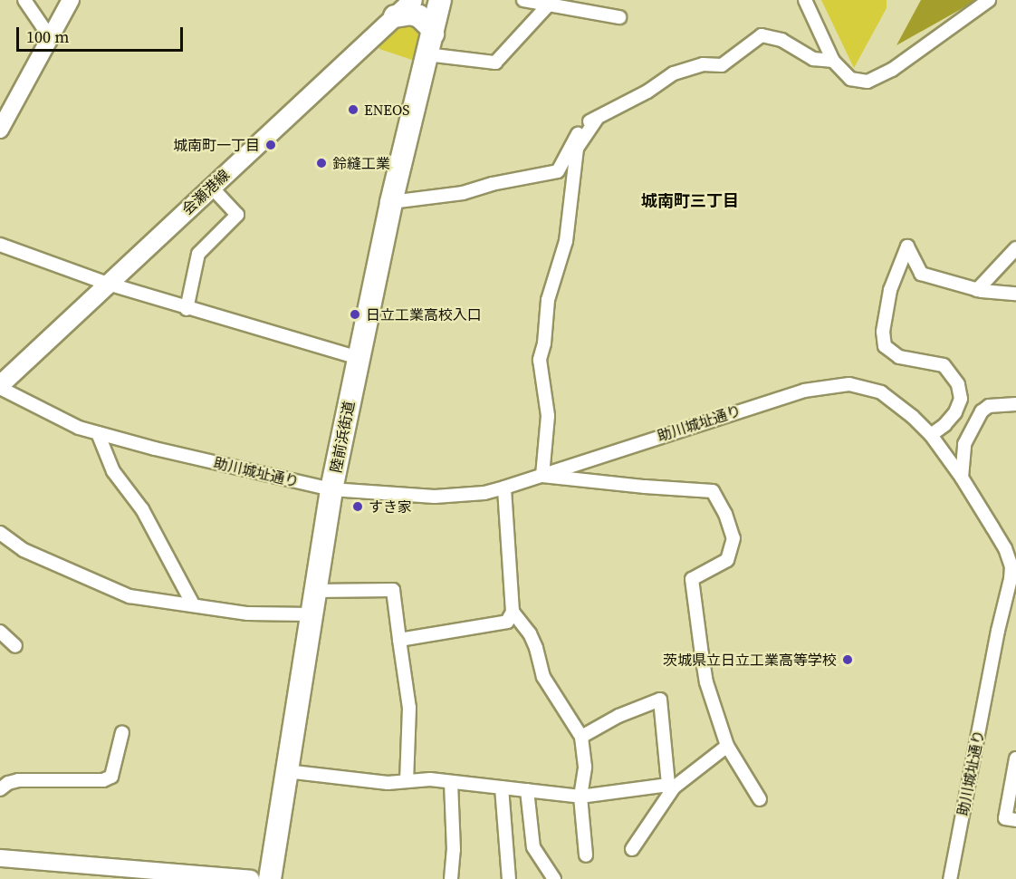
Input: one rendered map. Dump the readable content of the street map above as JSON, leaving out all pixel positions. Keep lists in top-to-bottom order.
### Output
{
  "streets": {
    "highway": ["陸前浜街道"],
    "main road": ["会瀬港線"],
    "street": ["助川城址通り"]
  },
  "crossings": [
    ["会瀬港線", "助川城址通り"],
    ["助川城址通り", "陸前浜街道"]
  ],
  "districts": ["城南町三丁目"],
  "places": [
    "ENEOS",
    "城南町一丁目",
    "鈴縫工業",
    "日立工業高校入口",
    "すき家",
    "茨城県立日立工業高等学校"
  ],
  "scale_bar": "100 m"
}
